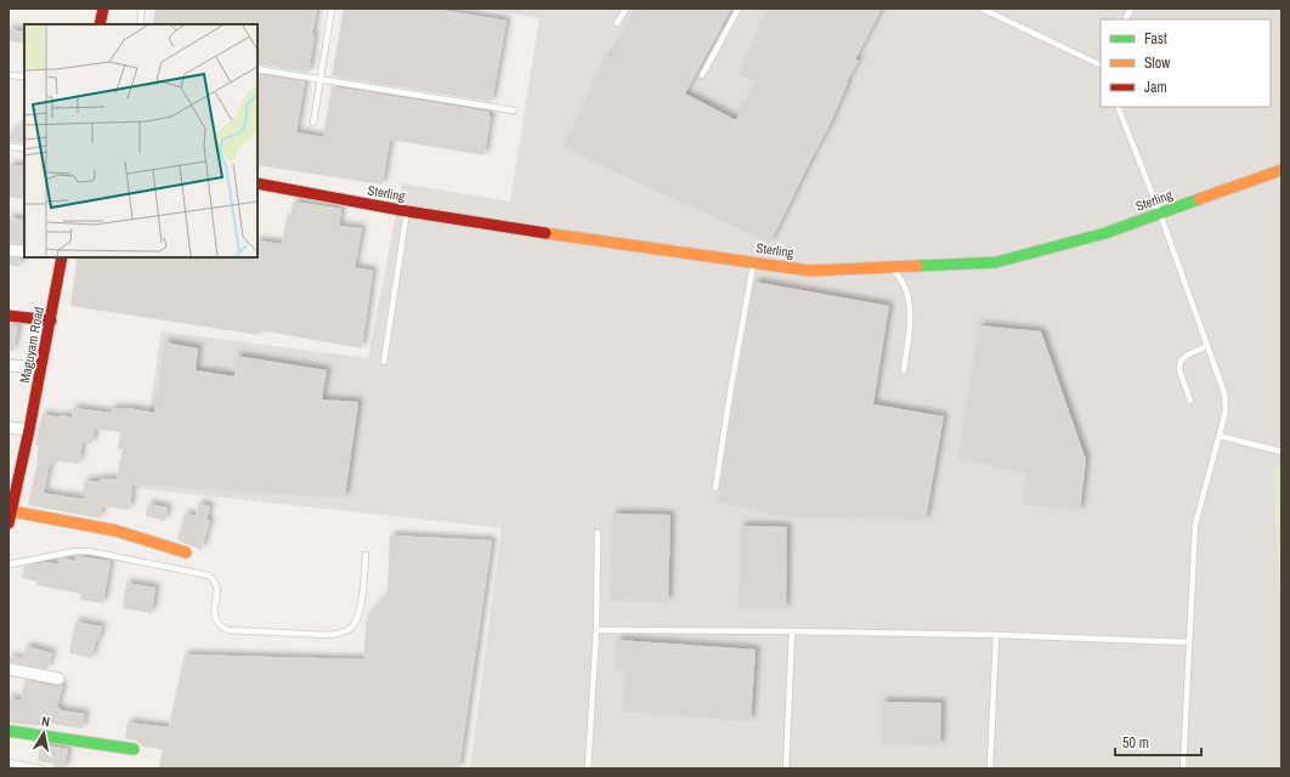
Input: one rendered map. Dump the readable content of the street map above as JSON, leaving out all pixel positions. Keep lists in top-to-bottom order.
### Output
{
  "streets": {
    "street": ["Sterling", "Maguyam Road"]
  },
  "legend": ["Fast", "Slow", "Jam"],
  "scale_bar": "50 m",
  "north": "top"
}
